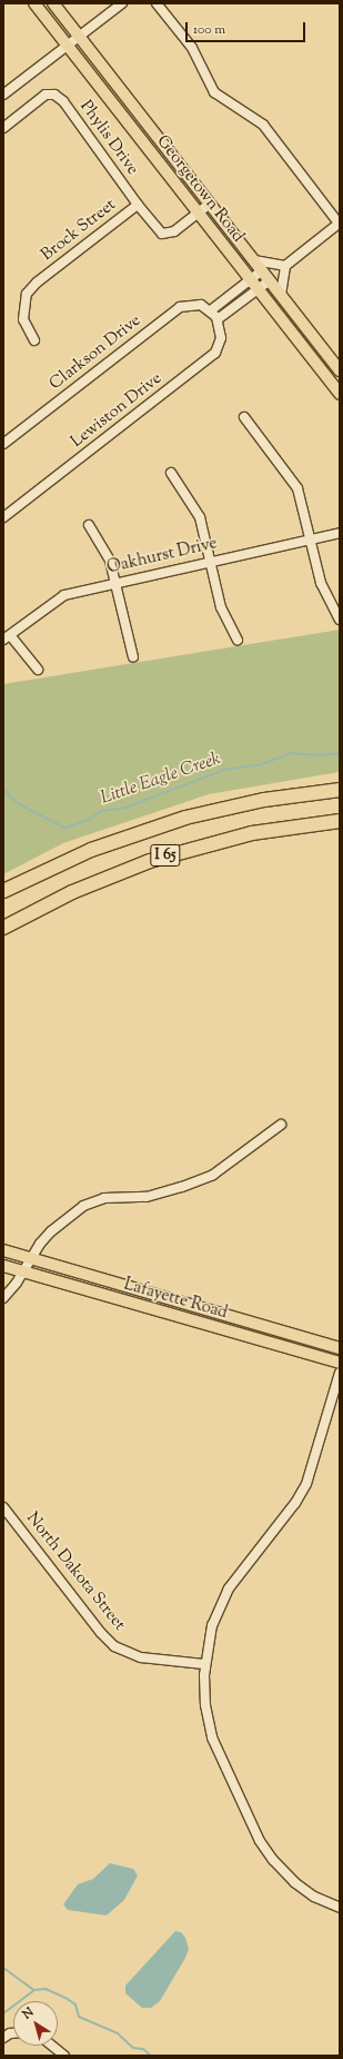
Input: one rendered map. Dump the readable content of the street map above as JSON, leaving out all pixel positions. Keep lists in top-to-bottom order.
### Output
{
  "streets": {
    "highway": ["I 65"],
    "main road": ["Georgetown Road", "Lafayette Road"],
    "street": [
      "Phylis Drive",
      "Brock Street",
      "Clarkson Drive",
      "Lewiston Drive",
      "Oakhurst Drive",
      "North Dakota Street"
    ]
  },
  "crossings": [
    ["Phylis Drive", "Brock Street"],
    ["Georgetown Road", "Brock Street"],
    ["Clarkson Drive", "Lewiston Drive"]
  ],
  "water": ["Little Eagle Creek"],
  "scale_bar": "100 m",
  "north": "top left"
}
